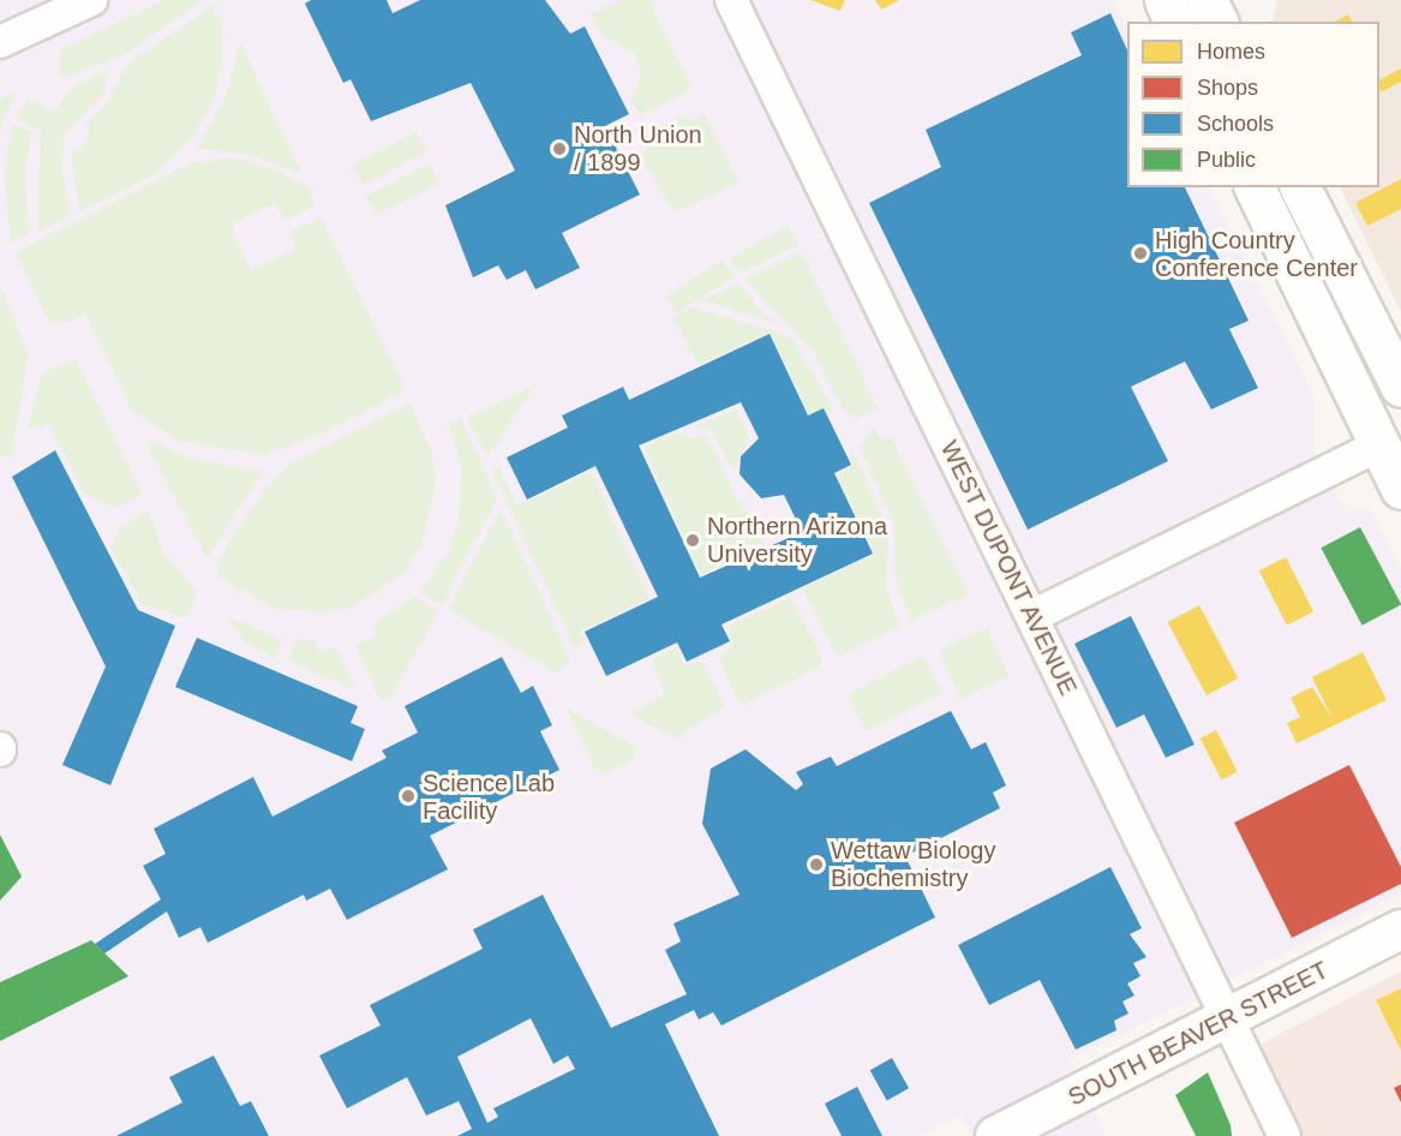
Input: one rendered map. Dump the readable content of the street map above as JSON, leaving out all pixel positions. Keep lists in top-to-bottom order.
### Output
{
  "streets": {
    "street": ["WEST DUPONT AVENUE", "SOUTH BEAVER STREET"]
  },
  "crossings": [
    ["WEST DUPONT AVENUE", "SOUTH BEAVER STREET"]
  ],
  "places": [
    "North Union / 1899",
    "High Country Conference Center",
    "Northern Arizona University",
    "Science Lab Facility",
    "Wettaw Biology Biochemistry"
  ],
  "legend": [
    "Homes",
    "Shops",
    "Schools",
    "Public"
  ]
}
